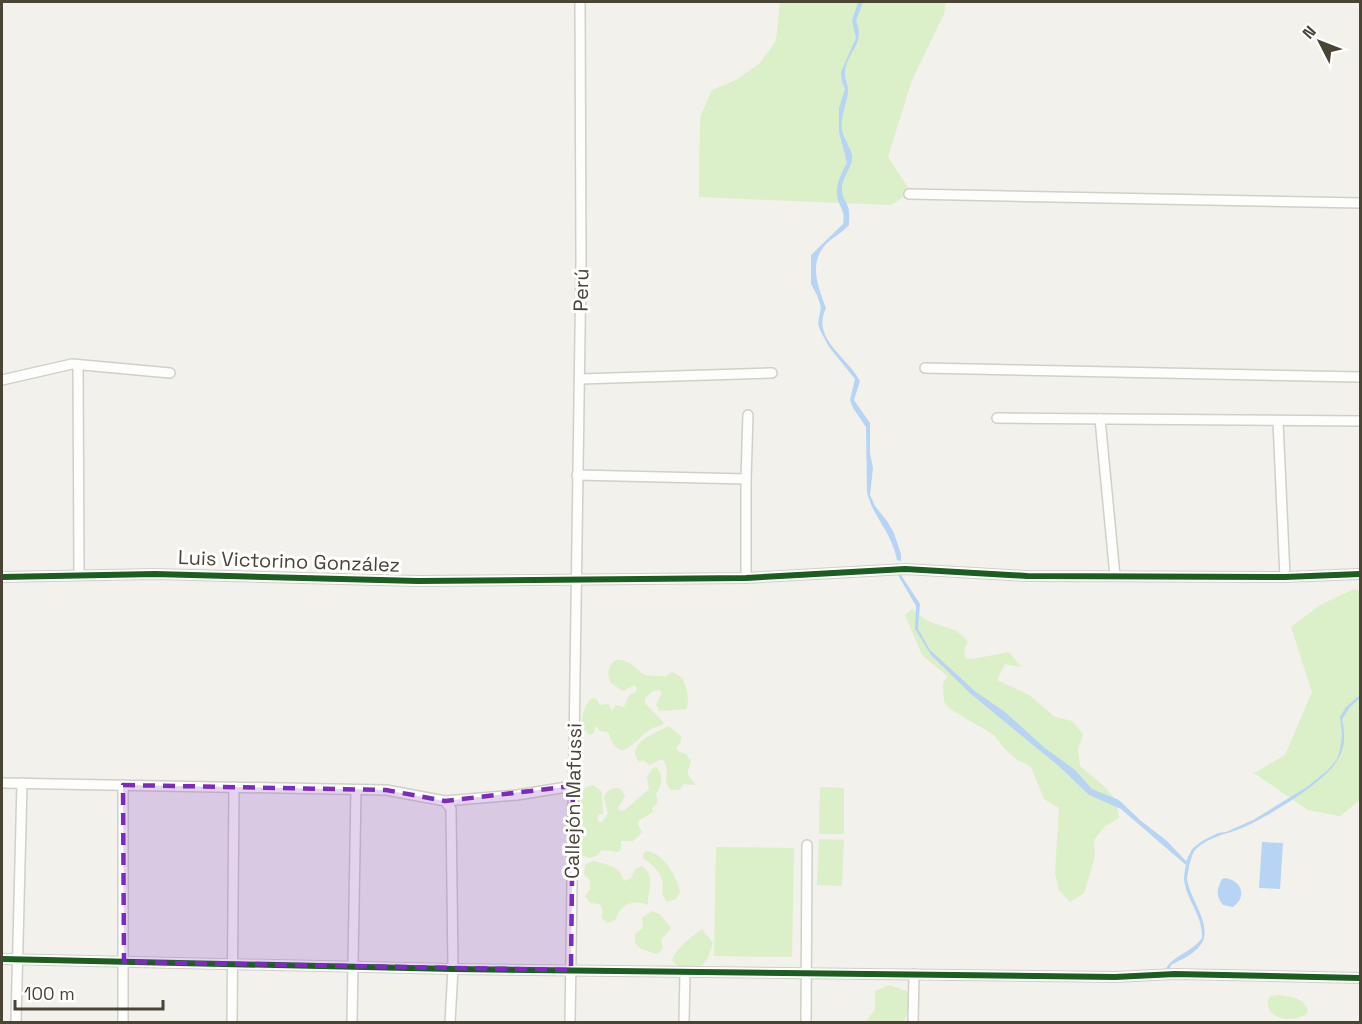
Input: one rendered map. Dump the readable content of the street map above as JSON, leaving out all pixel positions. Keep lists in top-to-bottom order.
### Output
{
  "streets": {
    "street": ["Perú", "Luis Victorino González", "Callejón Mafussi"]
  },
  "crossings": [
    ["Perú", "Luis Victorino González"],
    ["Perú", "Callejón Mafussi"],
    ["Luis Victorino González", "Callejón Mafussi"]
  ],
  "scale_bar": "100 m",
  "north": "top left"
}
